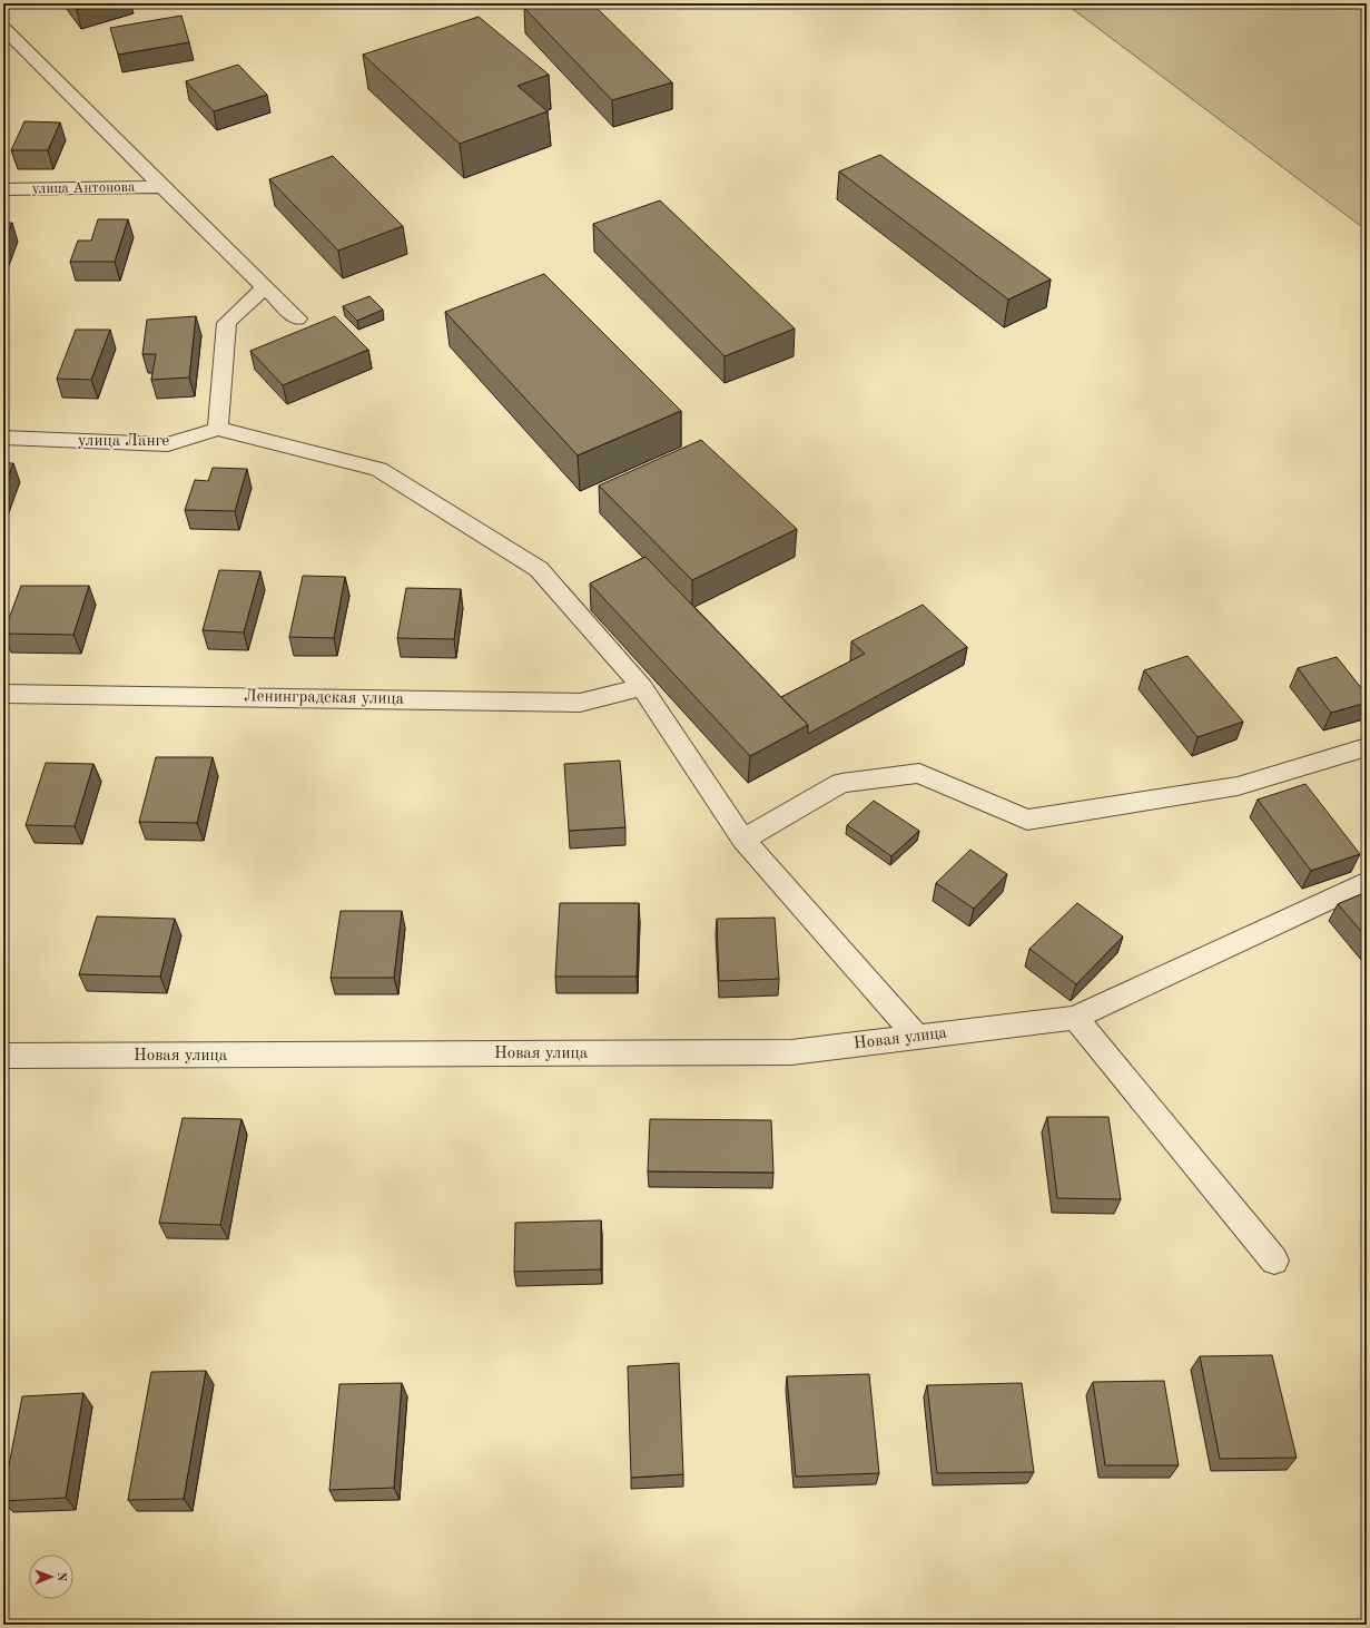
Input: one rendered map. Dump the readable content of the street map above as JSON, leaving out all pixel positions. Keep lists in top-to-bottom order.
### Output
{
  "streets": {
    "street": [
      "улица Антонова",
      "улица Ланге",
      "Ленинградская улица",
      "Новая улица"
    ]
  },
  "north": "right"
}
